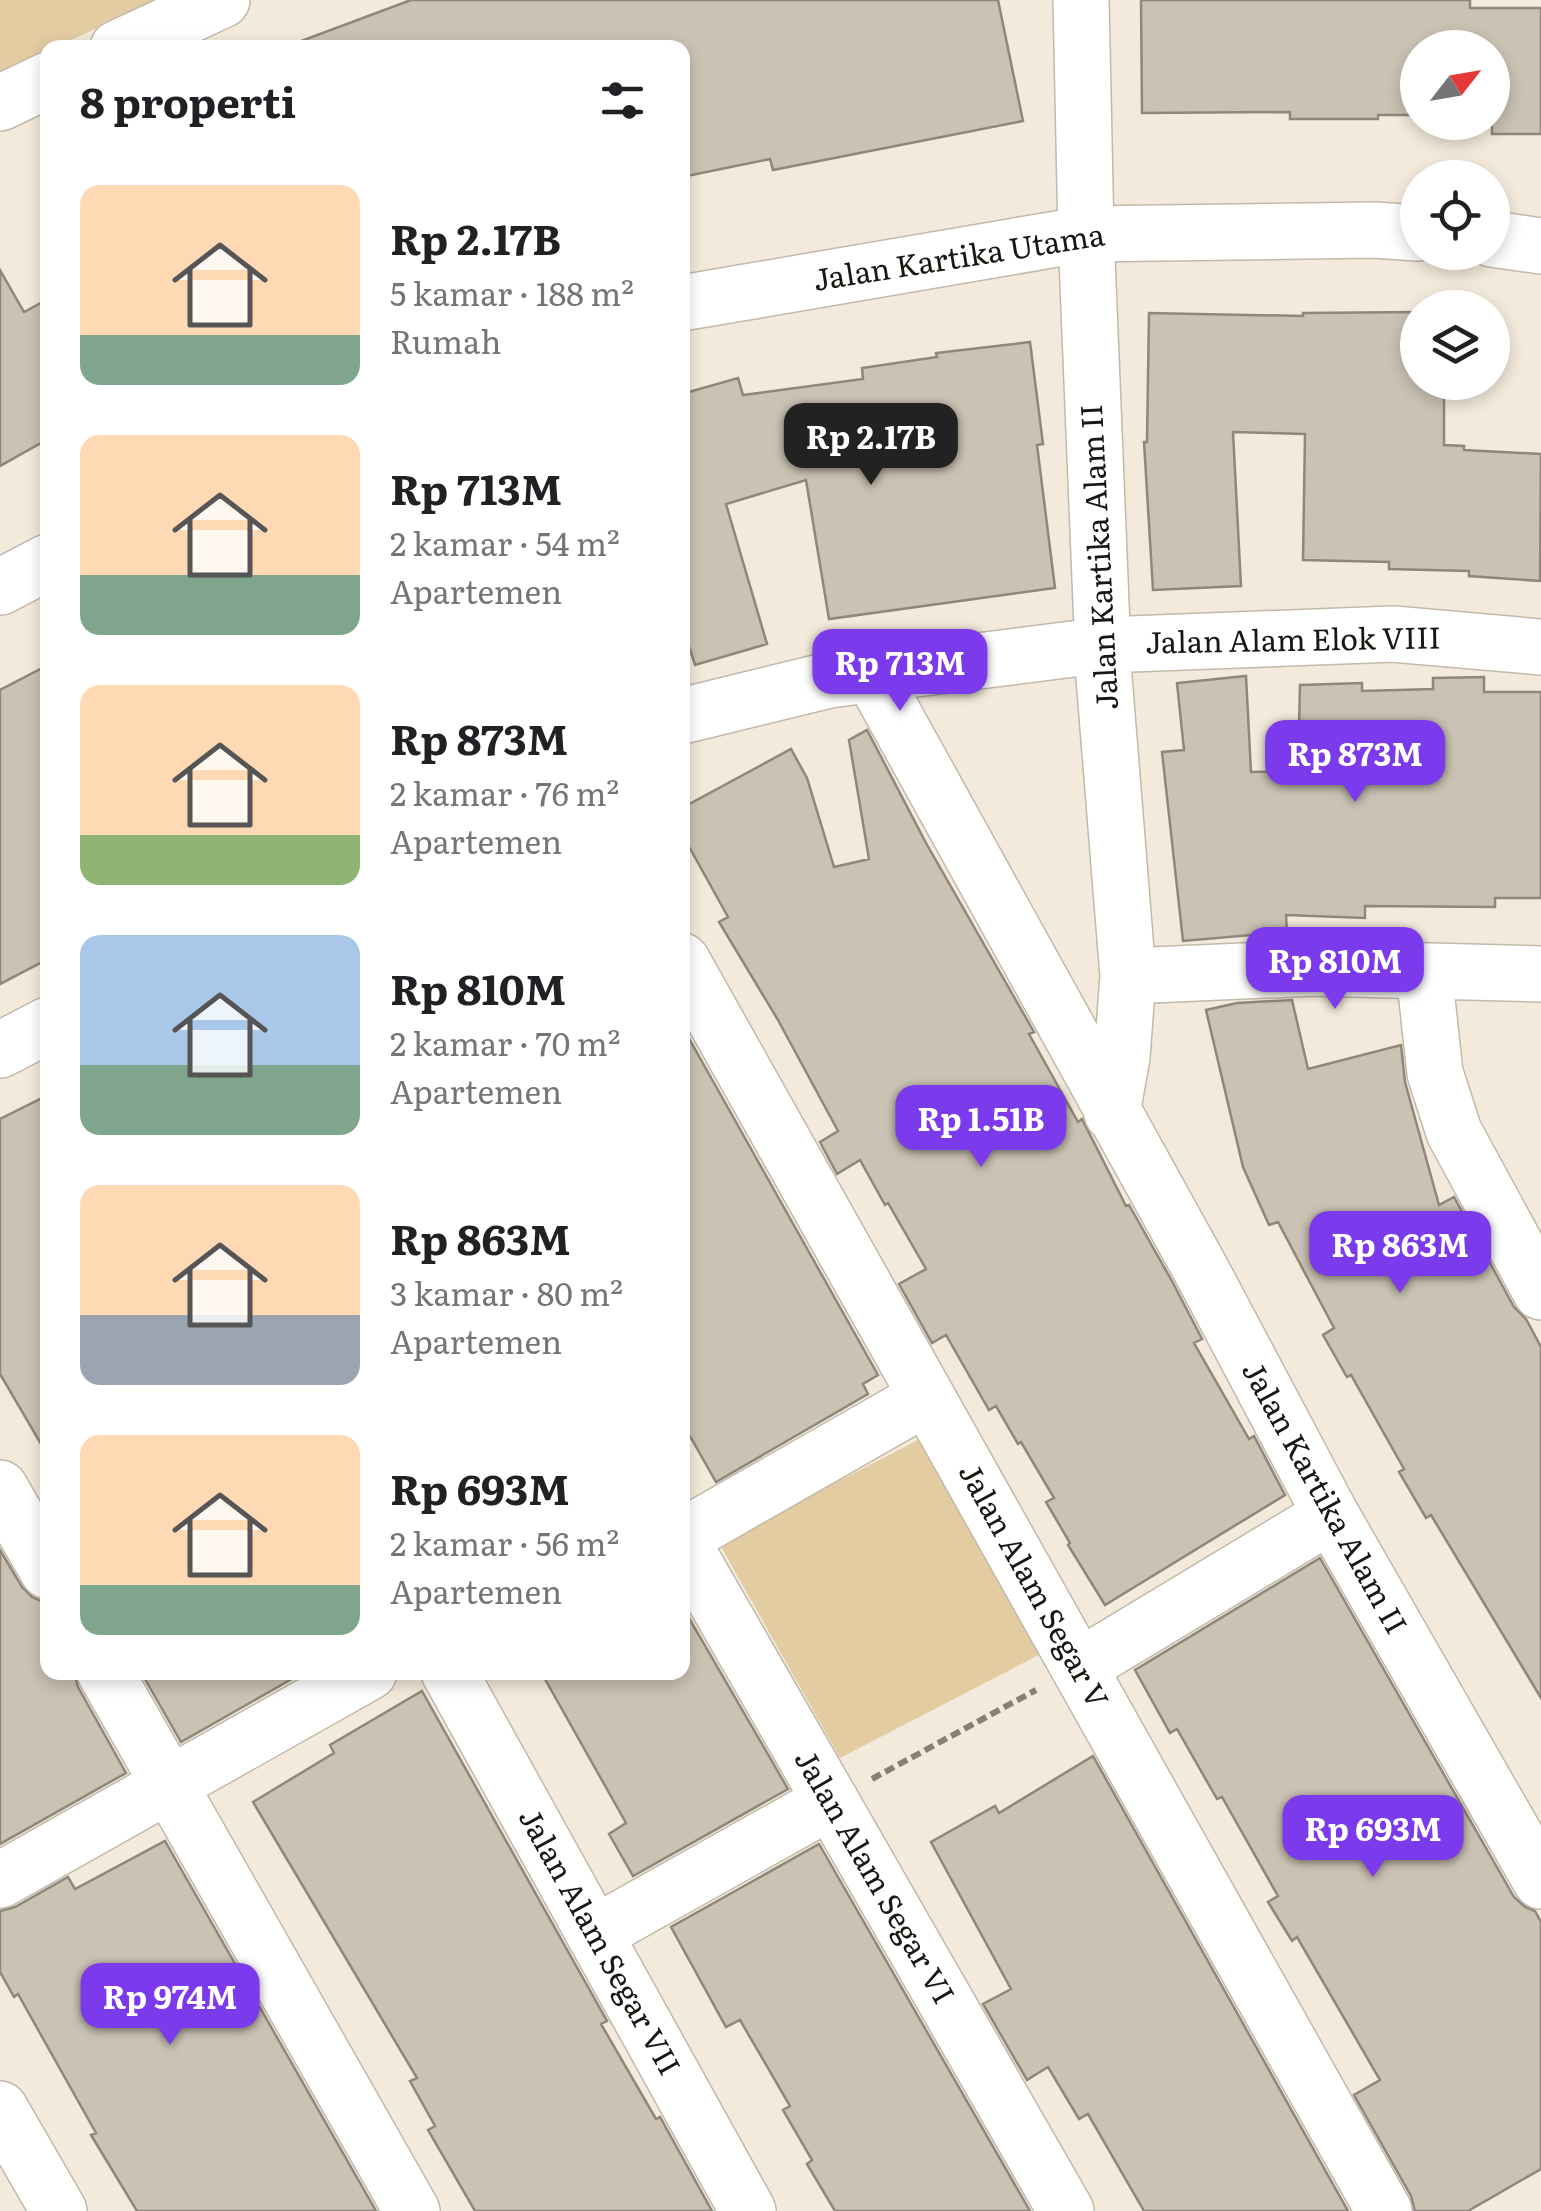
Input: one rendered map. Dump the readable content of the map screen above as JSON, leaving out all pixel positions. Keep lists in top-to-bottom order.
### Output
{
  "streets": {
    "street": [
      "Jalan Kartika Utama",
      "Jalan Kartika Alam II",
      "Jalan Alam Elok VIII",
      "Jalan Alam Segar V",
      "Jalan Alam Segar VI",
      "Jalan Alam Segar VII"
    ]
  },
  "crossings": [
    ["Jalan Kartika Utama", "Jalan Kartika Alam II"],
    ["Jalan Kartika Alam II", "Jalan Alam Elok VIII"]
  ],
  "north": "top right",
  "page": {
    "heading": "8 properti",
    "list": [
      {
        "name": "Rp 2.17B",
        "note": "5 kamar · 188 m² · Rumah"
      },
      {
        "name": "Rp 713M",
        "note": "2 kamar · 54 m² · Apartemen"
      },
      {
        "name": "Rp 873M",
        "note": "2 kamar · 76 m² · Apartemen"
      },
      {
        "name": "Rp 810M",
        "note": "2 kamar · 70 m² · Apartemen"
      },
      {
        "name": "Rp 863M",
        "note": "3 kamar · 80 m² · Apartemen"
      },
      {
        "name": "Rp 693M",
        "note": "2 kamar · 56 m² · Apartemen"
      }
    ],
    "price": [
      "Rp 2.17B",
      "Rp 713M",
      "Rp 873M",
      "Rp 810M",
      "Rp 1.51B",
      "Rp 863M",
      "Rp 693M",
      "Rp 974M"
    ]
  }
}
